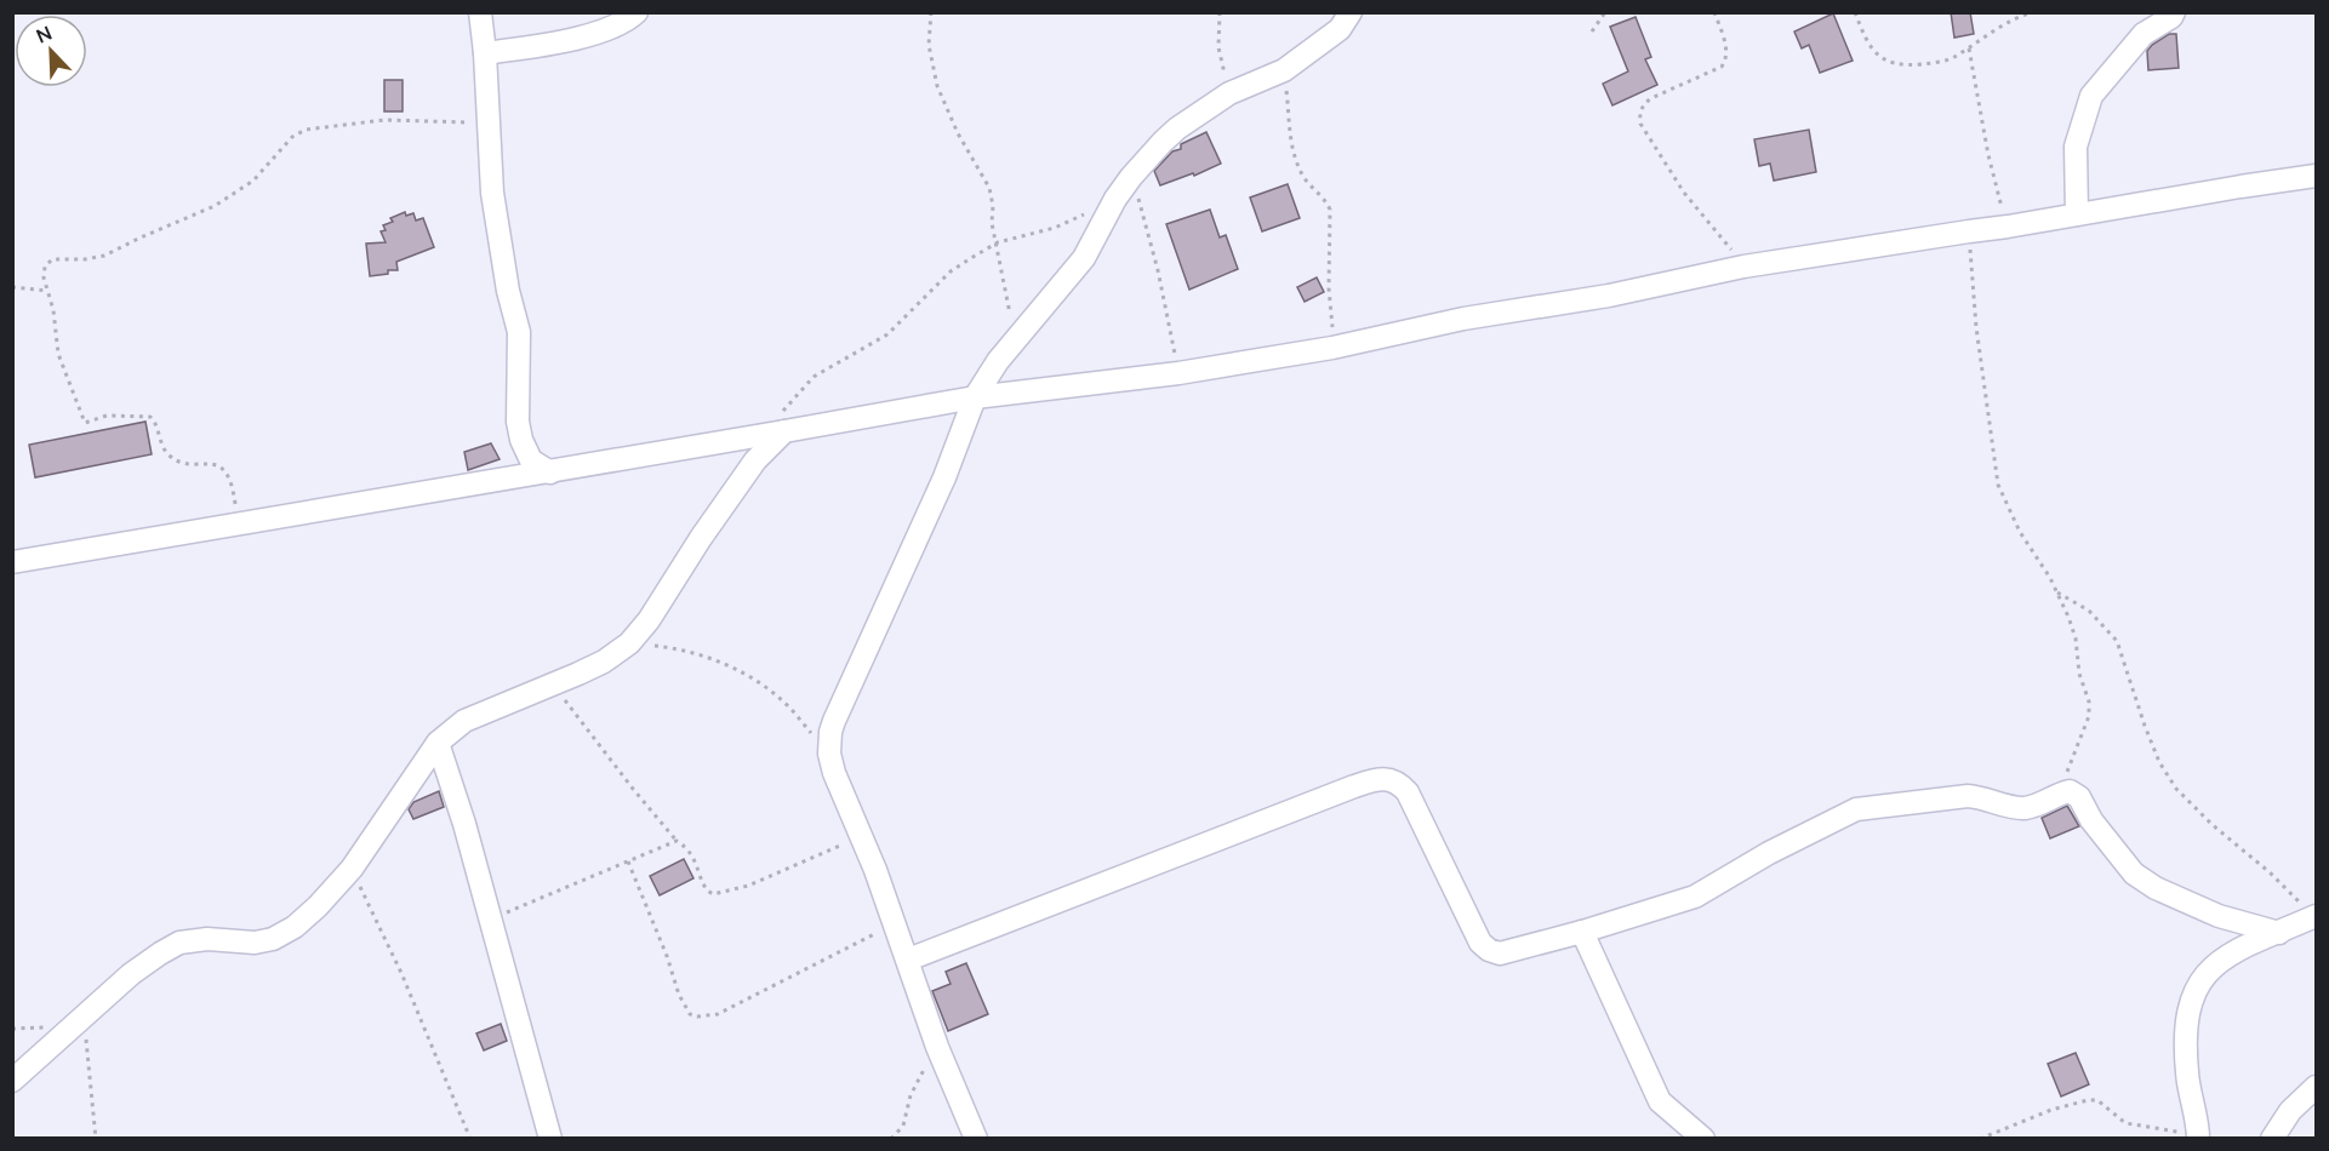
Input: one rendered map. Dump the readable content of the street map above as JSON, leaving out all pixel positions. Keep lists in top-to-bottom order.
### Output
{
  "north": "top left"
}
